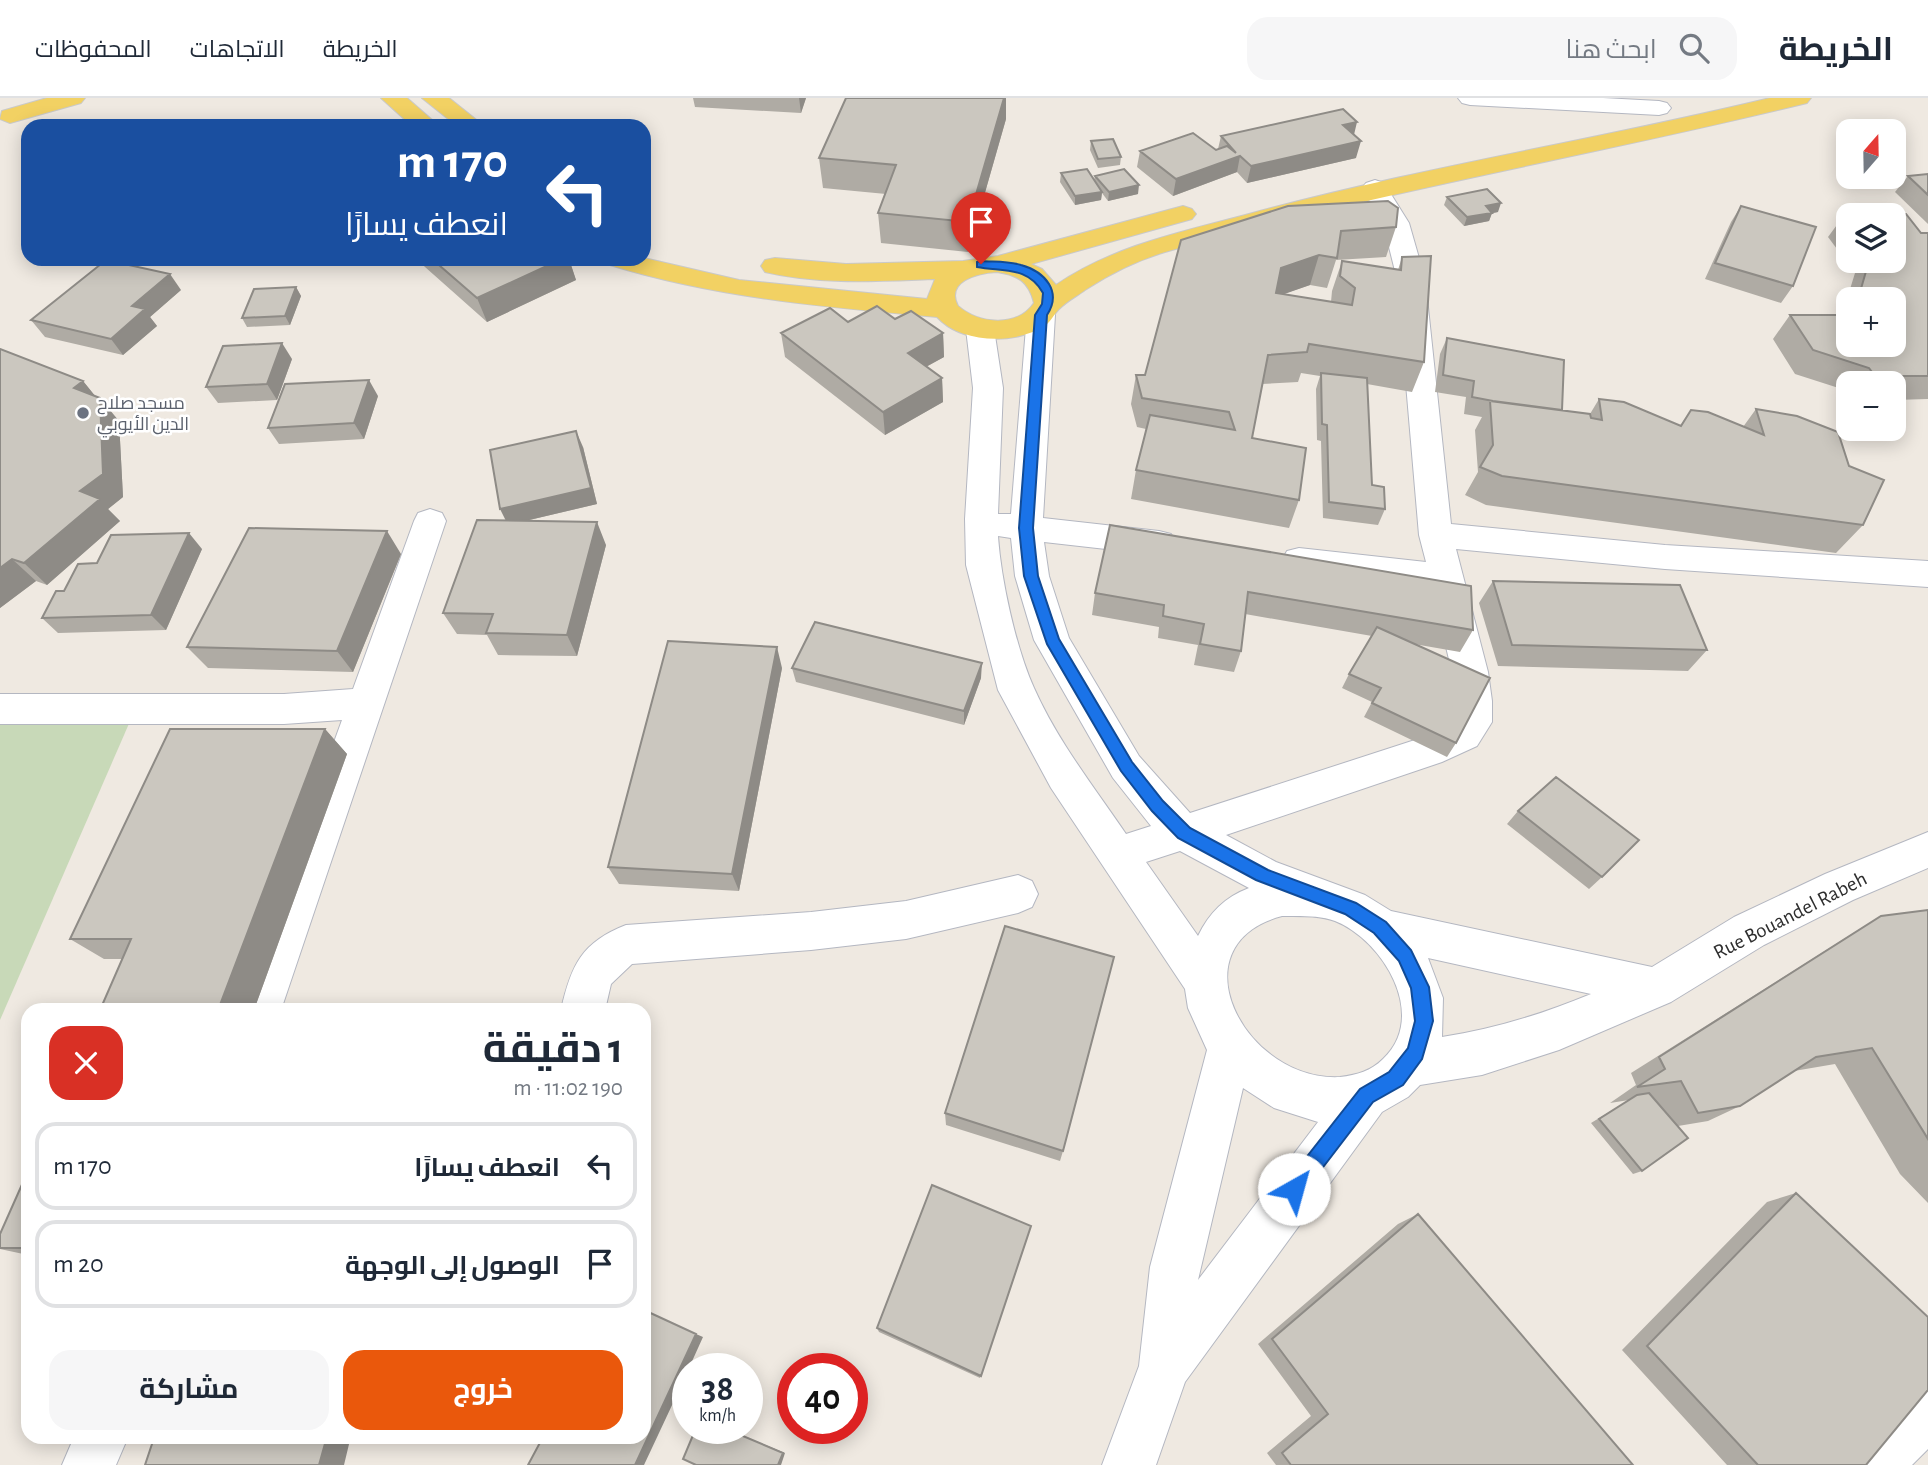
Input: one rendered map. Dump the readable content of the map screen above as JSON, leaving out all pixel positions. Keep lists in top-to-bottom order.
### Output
{
  "streets": {
    "street": ["Rue Bouandel Rabeh"]
  },
  "places": ["مسجد صلاح الدين الأيوبي"],
  "north": "top",
  "page": {
    "header": "الخريطة",
    "search": "ابحث هنا",
    "nav": ["الخريطة", "الاتجاهات", "المحفوظات"],
    "map_buttons": ["+", "−"],
    "turn": ["170 m", "انعطف يسارًا"],
    "heading": ["1 دقيقة", "190 m · 11:02"],
    "list": [
      {
        "name": "انعطف يسارًا",
        "value": "170 m"
      },
      {
        "name": "الوصول إلى الوجهة",
        "value": "20 m"
      }
    ],
    "buttons": ["خروج", "مشاركة"],
    "speed": "38 km/h",
    "limit": "40"
  }
}
